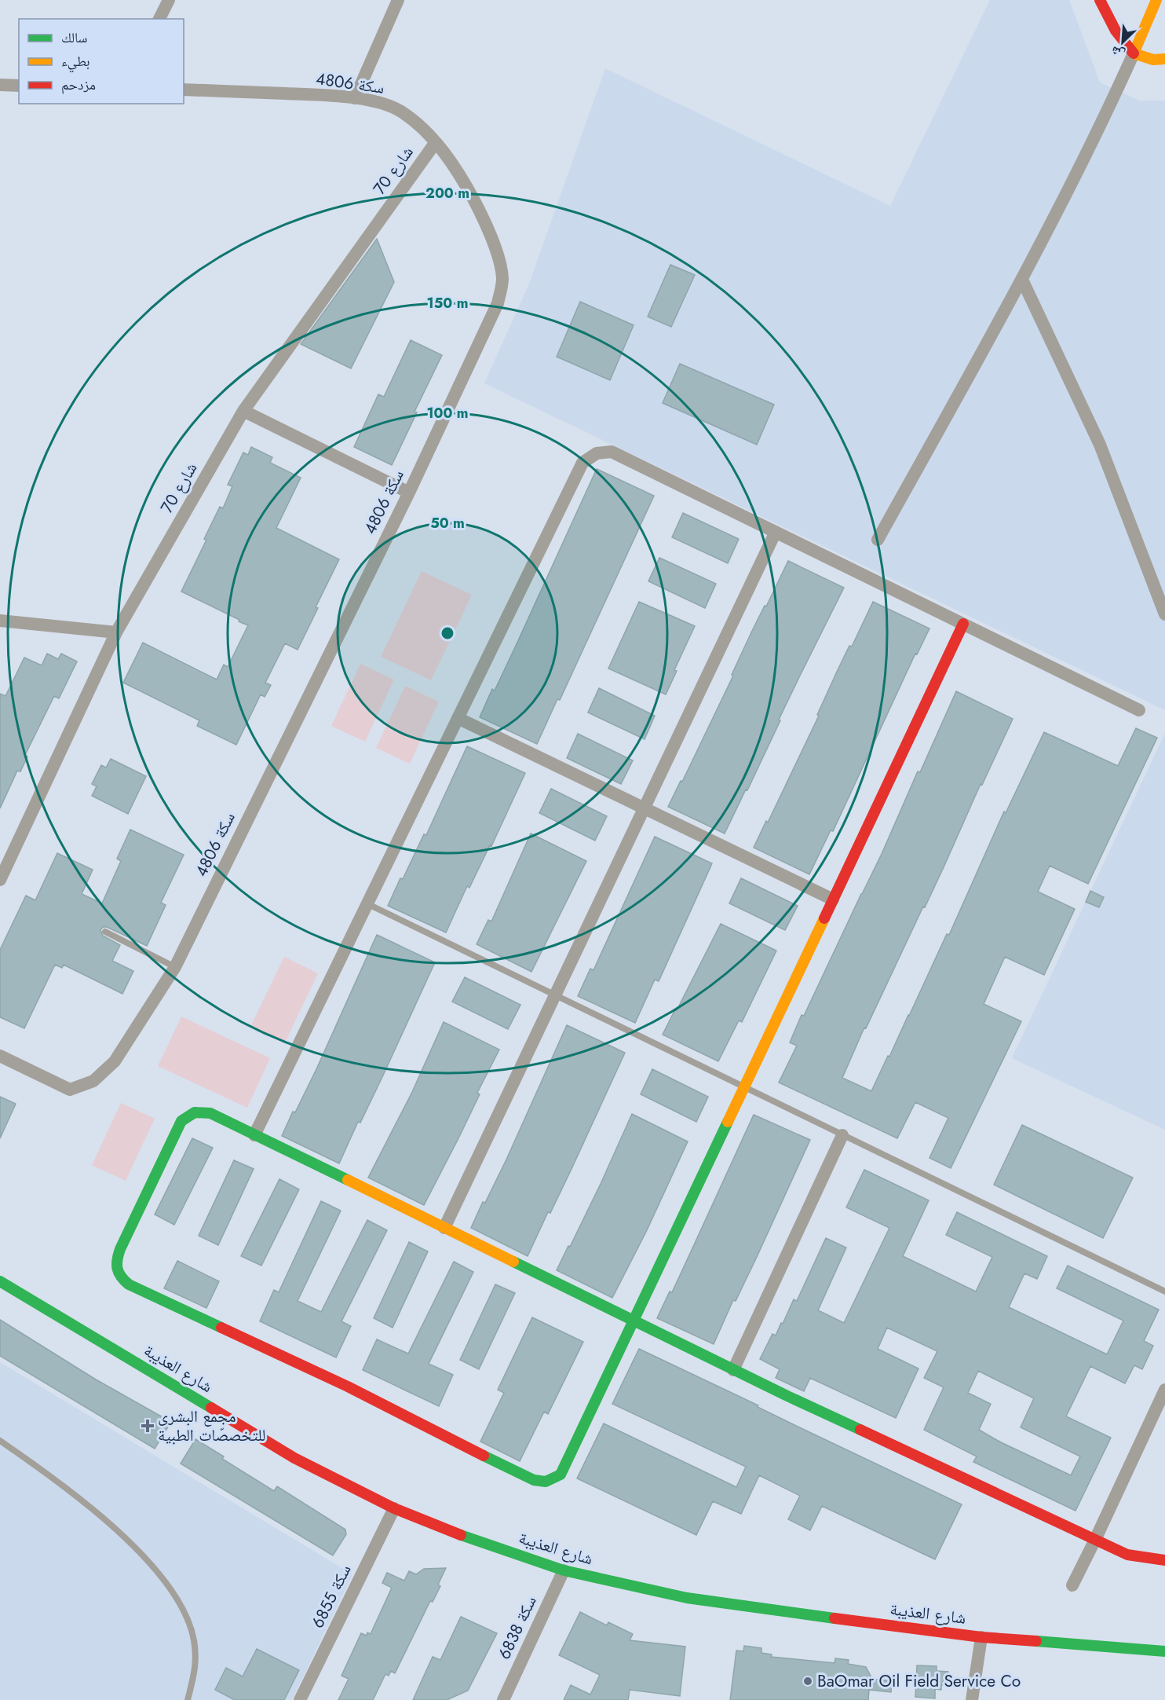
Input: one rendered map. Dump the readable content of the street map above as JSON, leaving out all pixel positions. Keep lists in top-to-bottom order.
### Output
{
  "streets": {
    "main road": ["شارع العذيبة"],
    "street": [
      "سكة 4806",
      "شارع 70",
      "سكة 6855",
      "سكة 6838"
    ]
  },
  "crossings": [
    ["سكة 4806", "شارع 70"],
    ["شارع العذيبة", "سكة 6855"],
    ["شارع العذيبة", "سكة 6838"]
  ],
  "places": {
    "health": ["مجمع البشرى للتخصصّات الطبية"],
    "other": ["BaOmar Oil Field Service Co"]
  },
  "legend": ["سالك", "بطيء", "مزدحم"],
  "north": "bottom left",
  "rings": [
    "200 m",
    "150 m",
    "100 m",
    "50 m"
  ]
}
